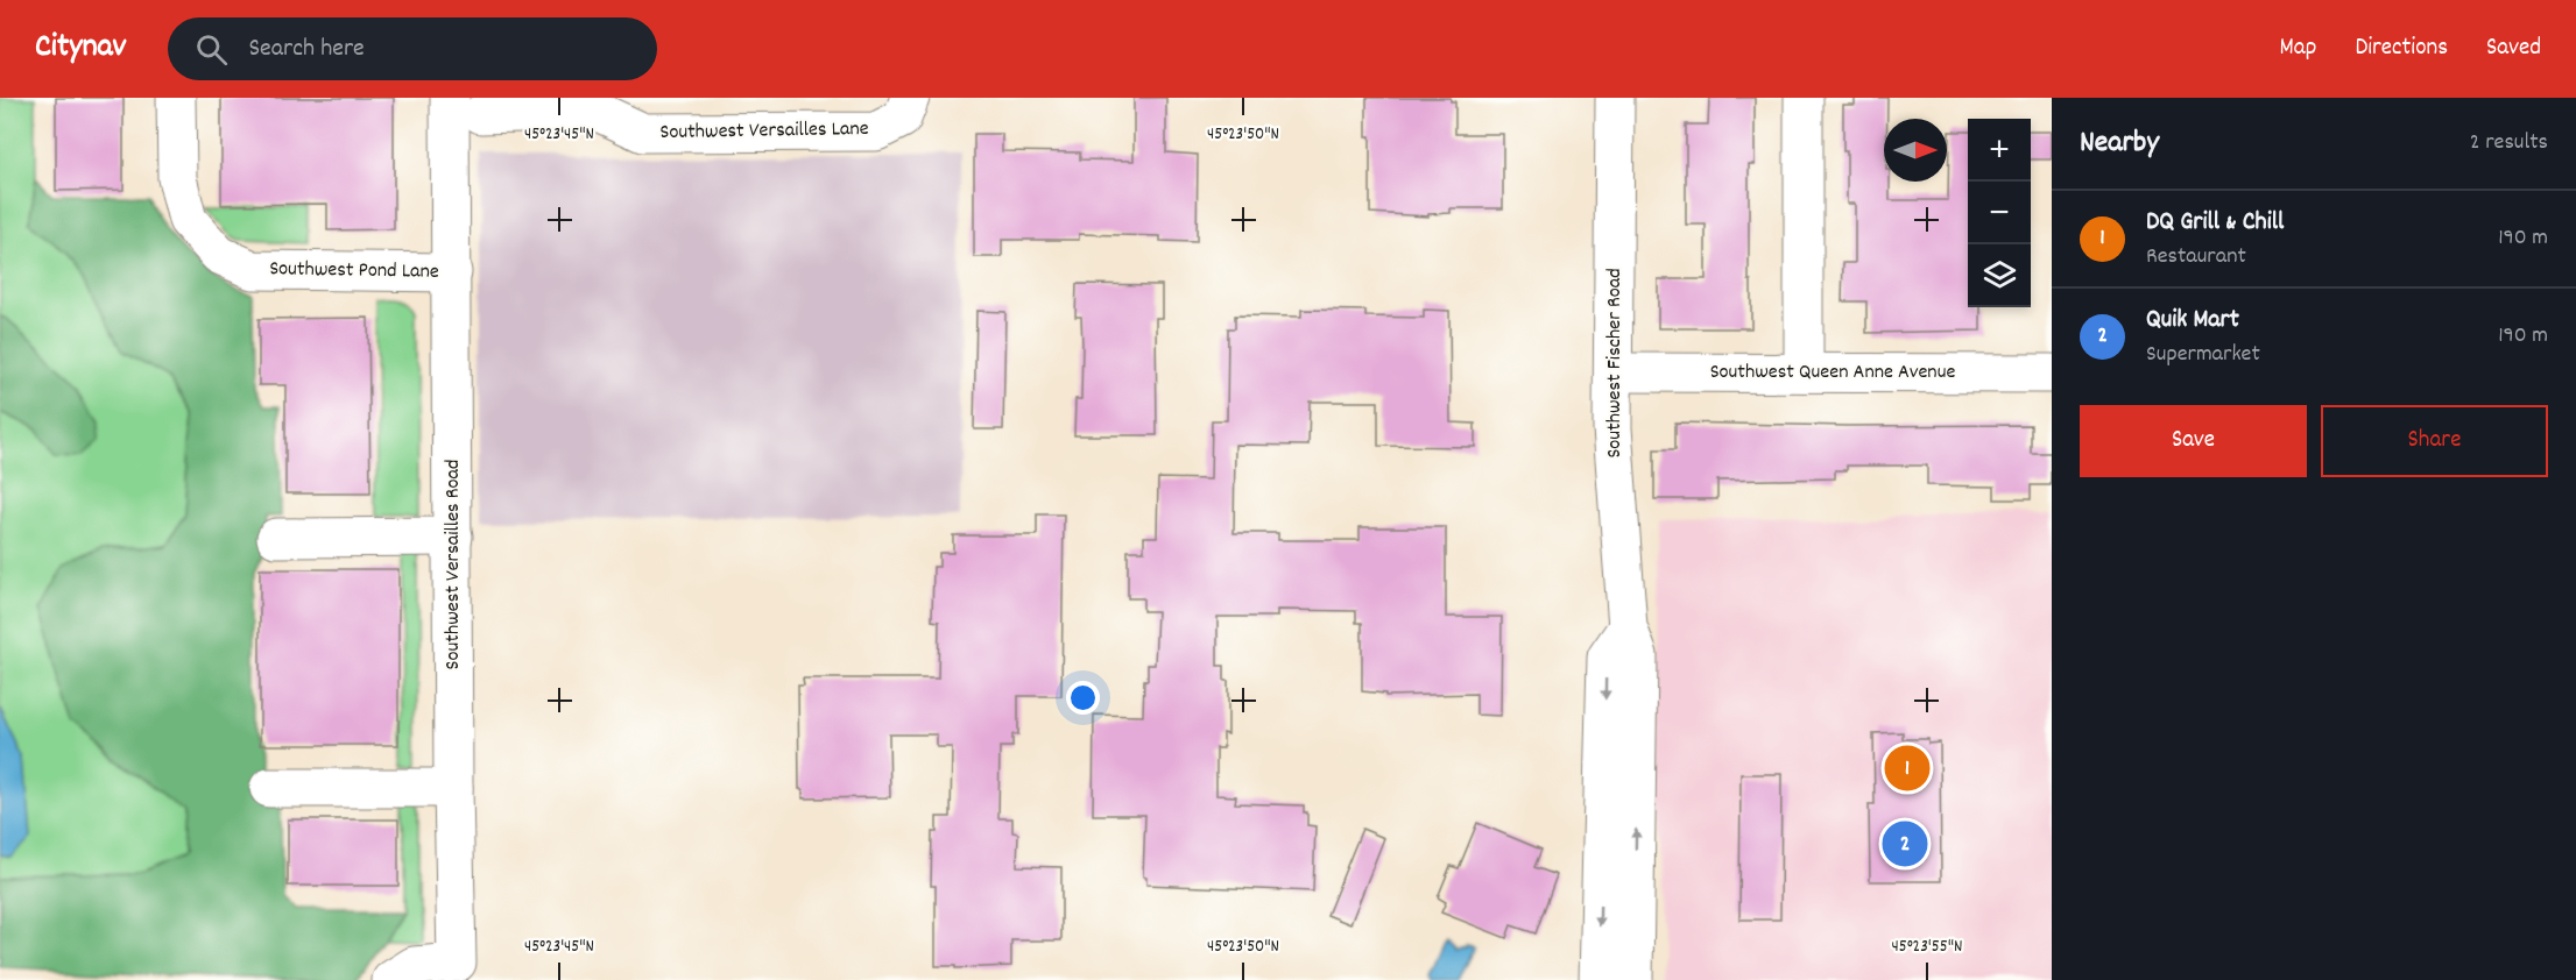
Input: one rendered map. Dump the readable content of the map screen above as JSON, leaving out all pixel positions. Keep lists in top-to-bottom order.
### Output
{
  "streets": {
    "street": [
      "Southwest Versailles Lane",
      "Southwest Pond Lane",
      "Southwest Fischer Road",
      "Southwest Queen Anne Avenue",
      "Southwest Versailles Road"
    ]
  },
  "crossings": [
    ["Southwest Versailles Lane", "Southwest Versailles Road"],
    ["Southwest Pond Lane", "Southwest Versailles Road"],
    ["Southwest Fischer Road", "Southwest Queen Anne Avenue"]
  ],
  "north": "right",
  "page": {
    "header": "Citynav",
    "search": "Search here",
    "nav": ["Map", "Directions", "Saved"],
    "heading": ["Nearby", "2 results"],
    "map_buttons": ["+", "−"],
    "list": [
      {
        "mark": "1",
        "name": "DQ Grill & Chill",
        "note": "Restaurant",
        "value": "190 m"
      },
      {
        "mark": "2",
        "name": "Quik Mart",
        "note": "Supermarket",
        "value": "190 m"
      }
    ],
    "buttons": ["Save", "Share"],
    "pins": ["1", "2"]
  },
  "coordinates": ["45°23'45\"N", "45°23'50\"N", "45°23'55\"N"]
}
